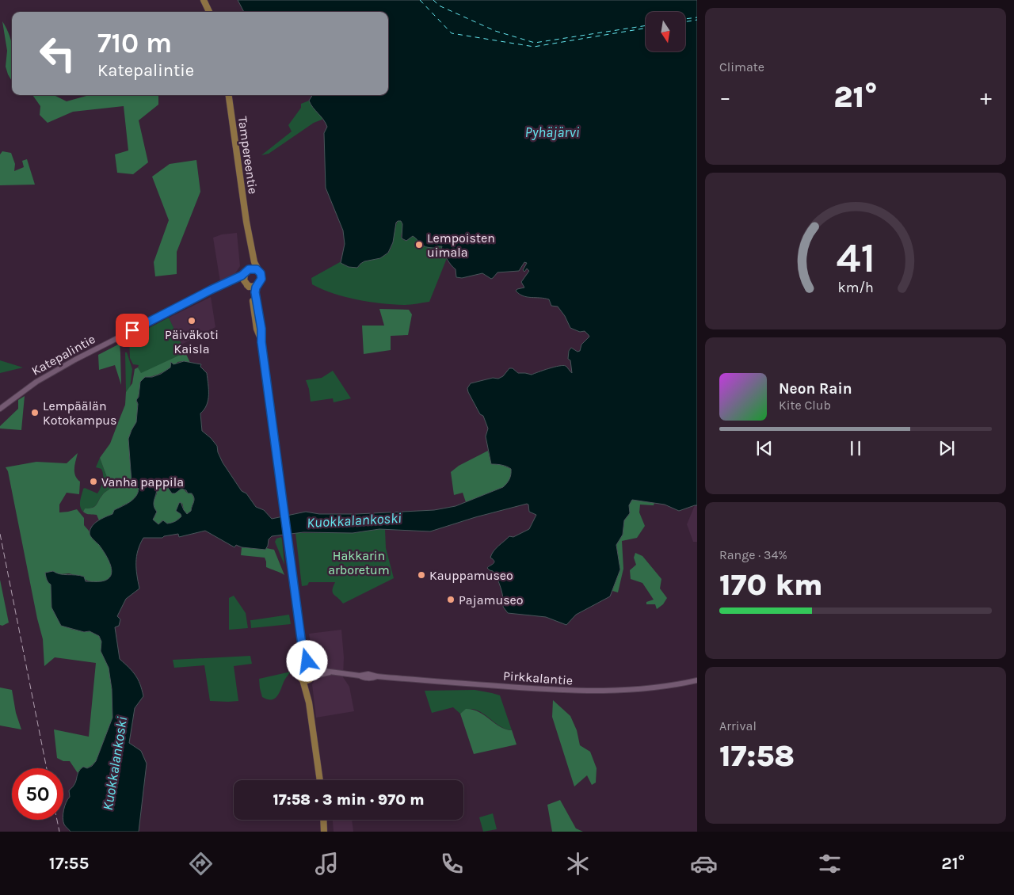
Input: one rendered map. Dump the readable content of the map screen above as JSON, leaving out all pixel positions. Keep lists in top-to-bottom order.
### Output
{
  "streets": {
    "main road": ["Tampereentie"],
    "street": ["Katepalintie", "Pirkkalantie"]
  },
  "crossings": [
    ["Tampereentie", "Katepalintie"]
  ],
  "water": ["Pyhäjärvi", "Kuokkalankoski"],
  "parks": ["Hakkarin arboretum"],
  "places": [
    "Lempoisten uimala",
    "Päiväkoti Kaisla",
    "Lempäälän Kotokampus",
    "Vanha pappila",
    "Kauppamuseo",
    "Pajamuseo"
  ],
  "north": "bottom",
  "page": {
    "tile": [
      "Climate",
      ["Range · 34%", "170 km"],
      ["Arrival", "17:58"]
    ],
    "turn": ["710 m", "Katepalintie"],
    "heat": ["−", "21°", "+"],
    "song": ["Neon Rain", "Kite Club"],
    "limit": "50",
    "trip": "17:58 · 3 min · 970 m",
    "tabs": ["17:55", "21°"],
    "gauge": ["41", "km/h"]
  }
}
